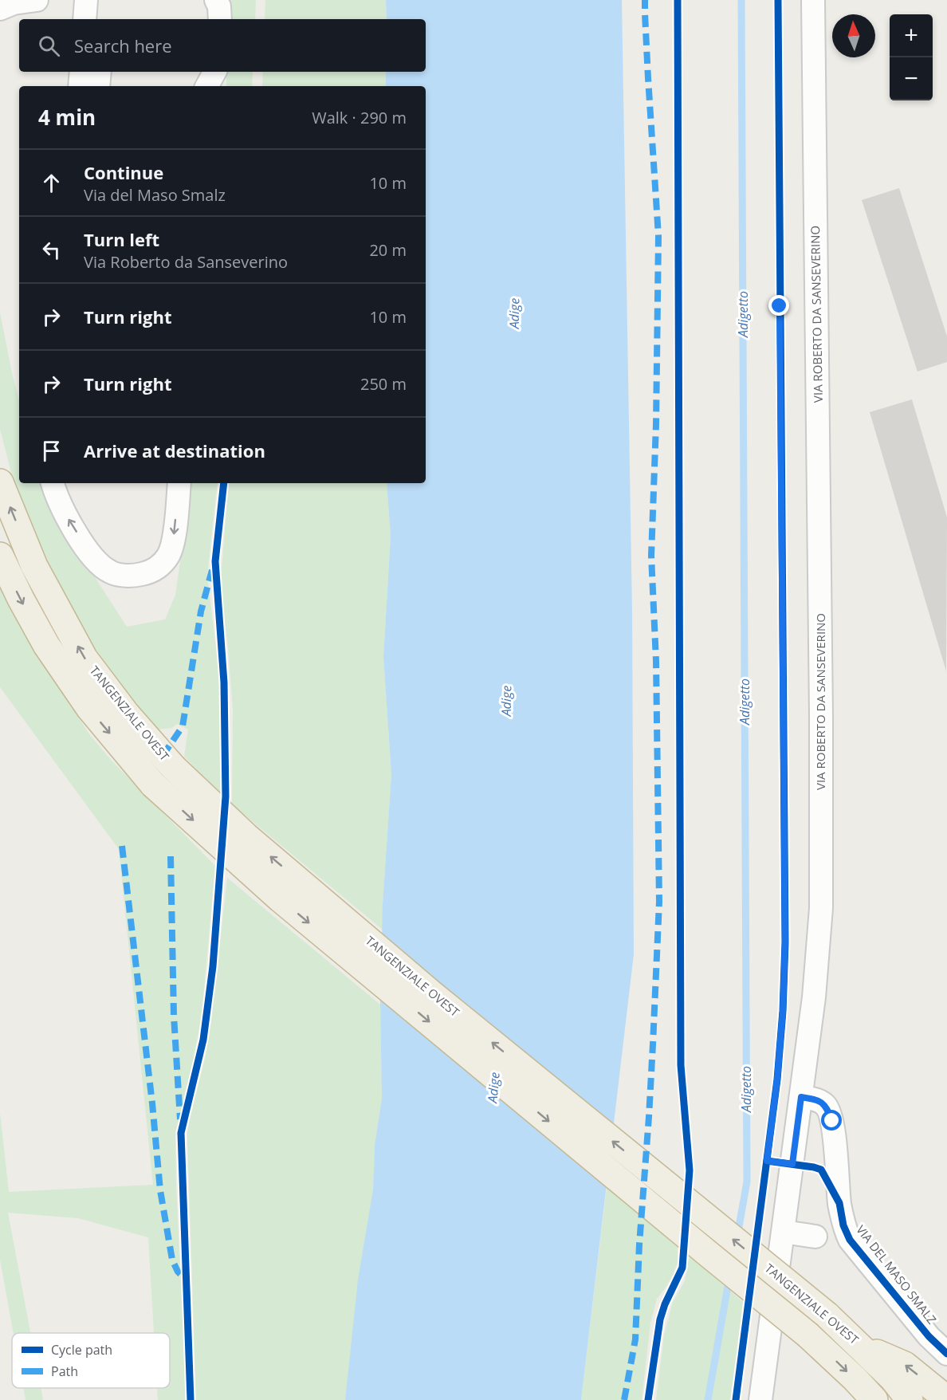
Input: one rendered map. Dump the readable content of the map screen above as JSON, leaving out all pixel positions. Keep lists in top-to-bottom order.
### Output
{
  "streets": {
    "highway": ["TANGENZIALE OVEST"],
    "street": ["VIA ROBERTO DA SANSEVERINO", "VIA DEL MASO SMALZ"]
  },
  "crossings": [
    ["VIA ROBERTO DA SANSEVERINO", "VIA DEL MASO SMALZ"]
  ],
  "water": ["Adige", "Adigetto"],
  "legend": ["Cycle path", "Path"],
  "north": "top",
  "page": {
    "map_buttons": ["+", "−"],
    "search": "Search here",
    "heading": ["4 min", "Walk · 290 m"],
    "list": [
      ["Continue", "Via del Maso Smalz", "10 m"],
      ["Turn left", "Via Roberto da Sanseverino", "20 m"],
      ["Turn right", "10 m"],
      ["Turn right", "250 m"],
      "Arrive at destination"
    ]
  }
}
